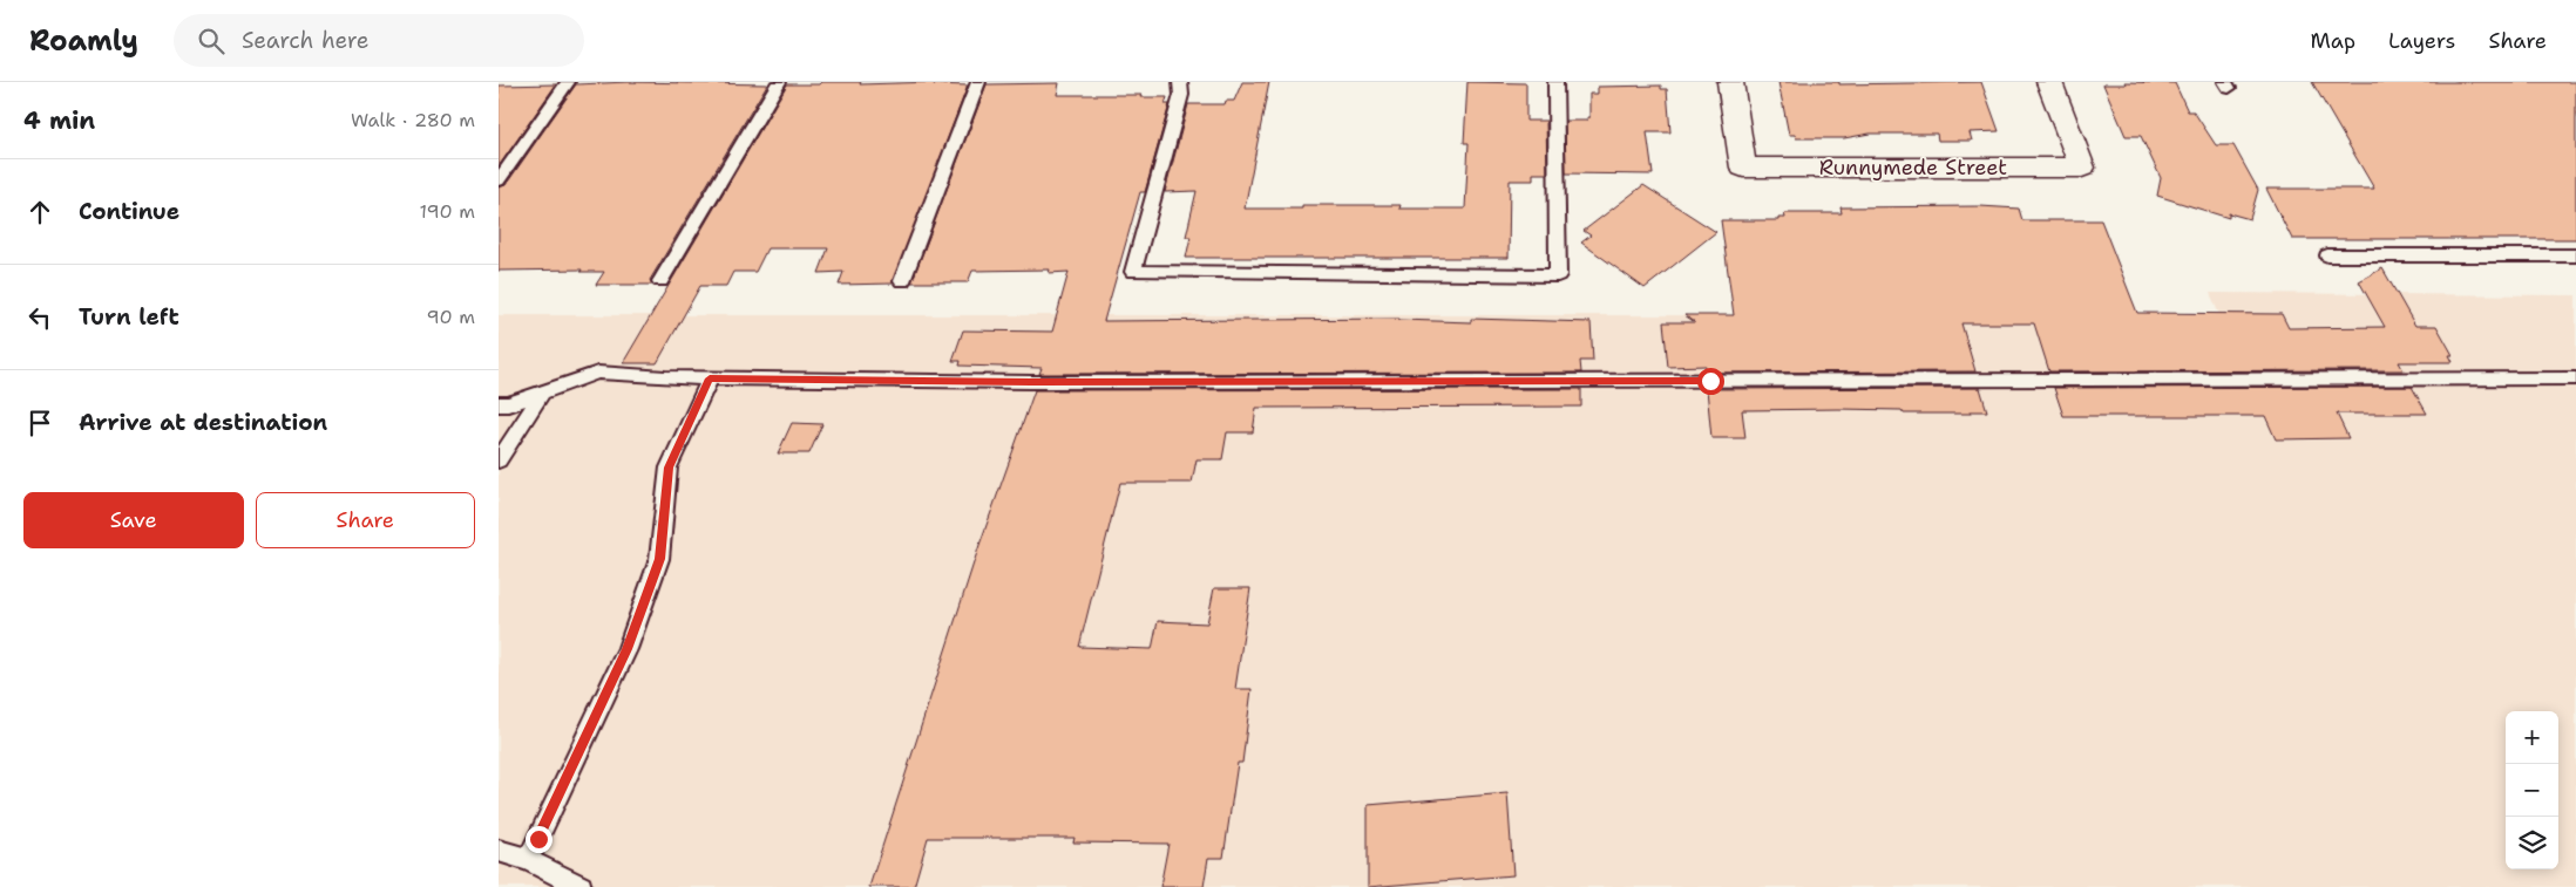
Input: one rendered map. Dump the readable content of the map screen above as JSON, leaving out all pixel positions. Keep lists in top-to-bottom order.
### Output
{
  "streets": {
    "street": ["Runnymede Street"]
  },
  "page": {
    "header": "Roamly",
    "search": "Search here",
    "nav": ["Map", "Layers", "Share"],
    "heading": ["4 min", "Walk · 280 m"],
    "list": [
      ["Continue", "190 m"],
      ["Turn left", "90 m"],
      "Arrive at destination"
    ],
    "buttons": ["Save", "Share"],
    "map_buttons": ["+", "−"]
  }
}
